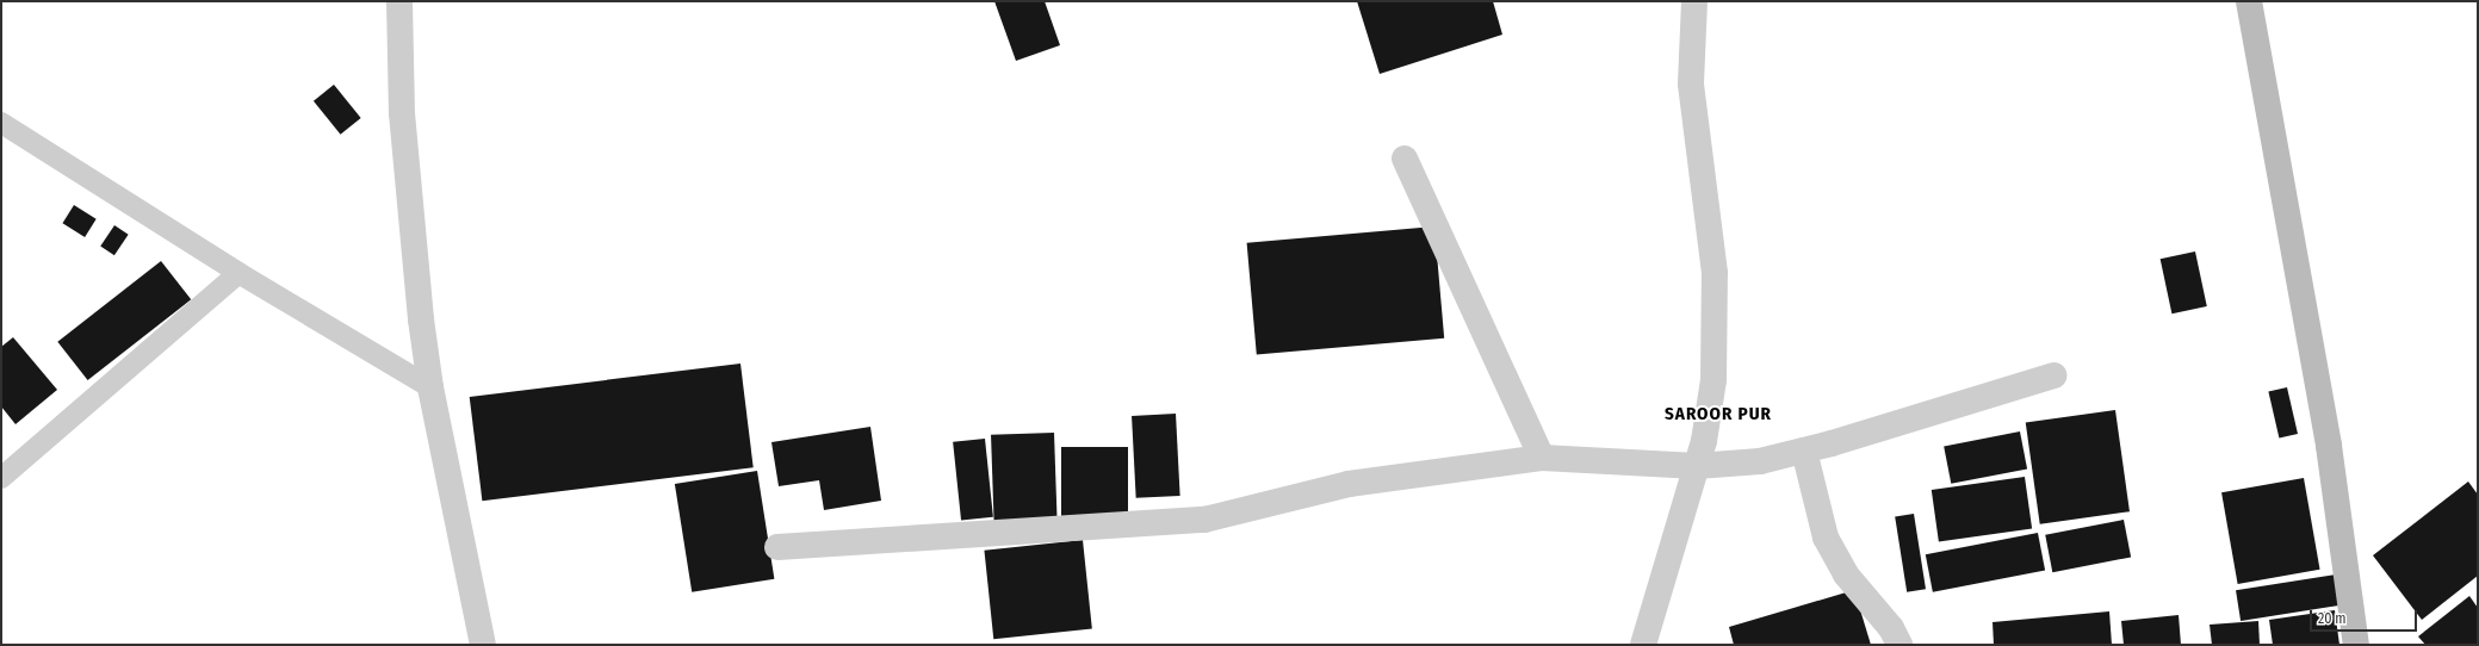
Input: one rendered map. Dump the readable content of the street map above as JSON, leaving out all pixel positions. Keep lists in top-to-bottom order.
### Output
{
  "districts": ["SAROOR PUR"],
  "scale_bar": "20 m"
}
